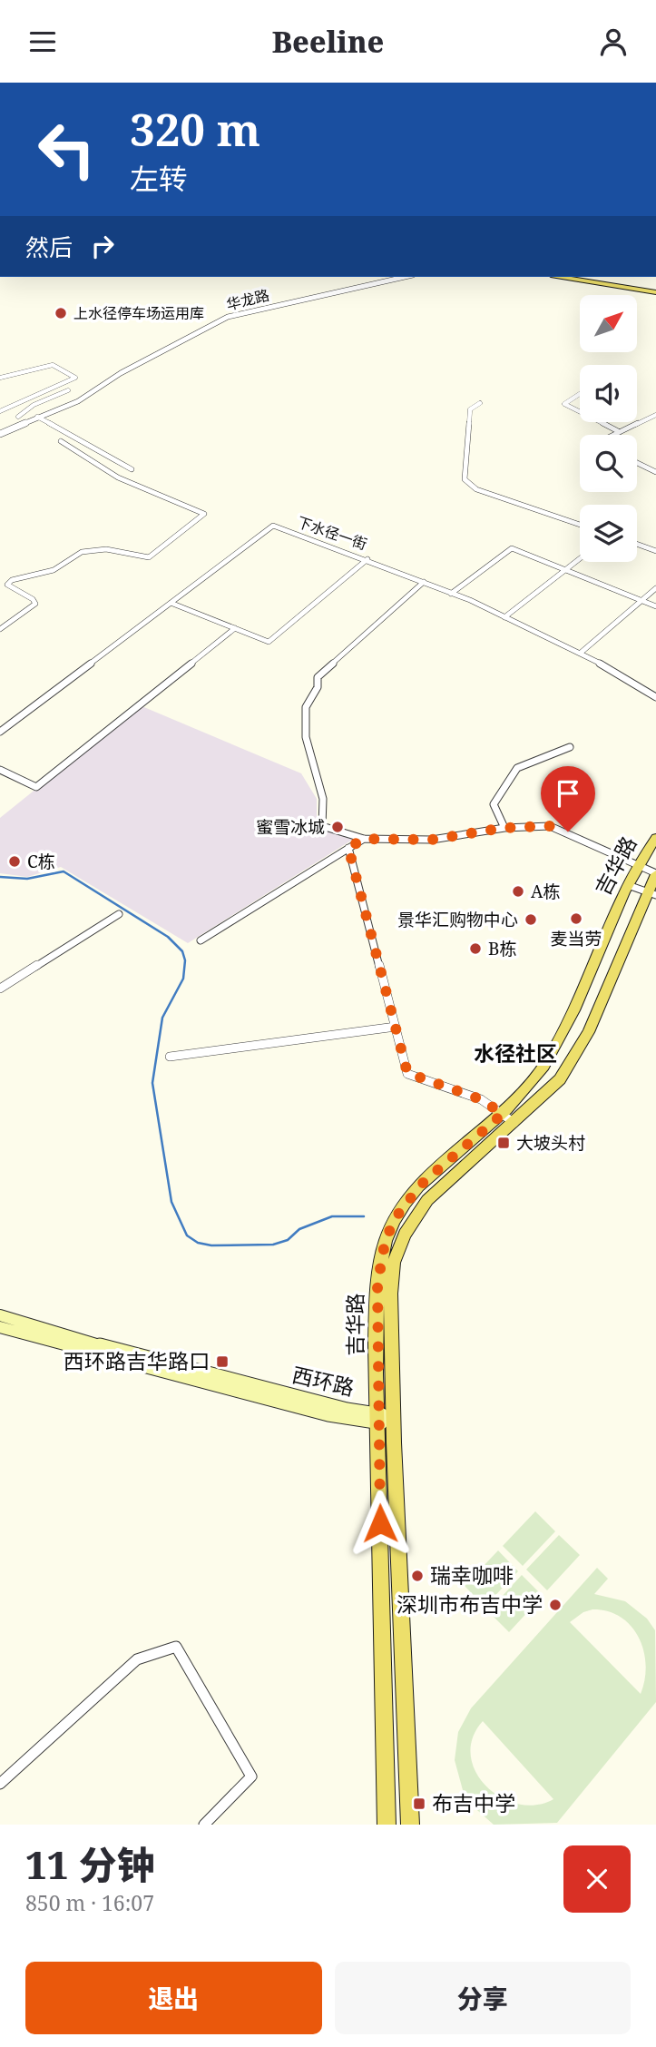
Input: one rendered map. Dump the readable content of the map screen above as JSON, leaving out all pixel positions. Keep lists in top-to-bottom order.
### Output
{
  "streets": {
    "main road": ["吉华路", "西环路"],
    "street": ["华龙路", "下水径一街"]
  },
  "crossings": [
    ["吉华路", "西环路"]
  ],
  "districts": ["水径社区"],
  "places": {
    "other": [
      "上水径停车场运用库",
      "蜜雪冰城",
      "C栋",
      "A栋",
      "麦当劳",
      "景华汇购物中心",
      "B栋",
      "瑞幸咖啡",
      "深圳市布吉中学"
    ],
    "transit": ["大坡头村", "西环路吉华路口", "布吉中学"]
  },
  "north": "top right",
  "page": {
    "header": "Beeline",
    "turn": ["320 m", "左转"],
    "then": "然后",
    "heading": ["11 分钟", "850 m · 16:07"],
    "buttons": ["退出", "分享"]
  }
}
